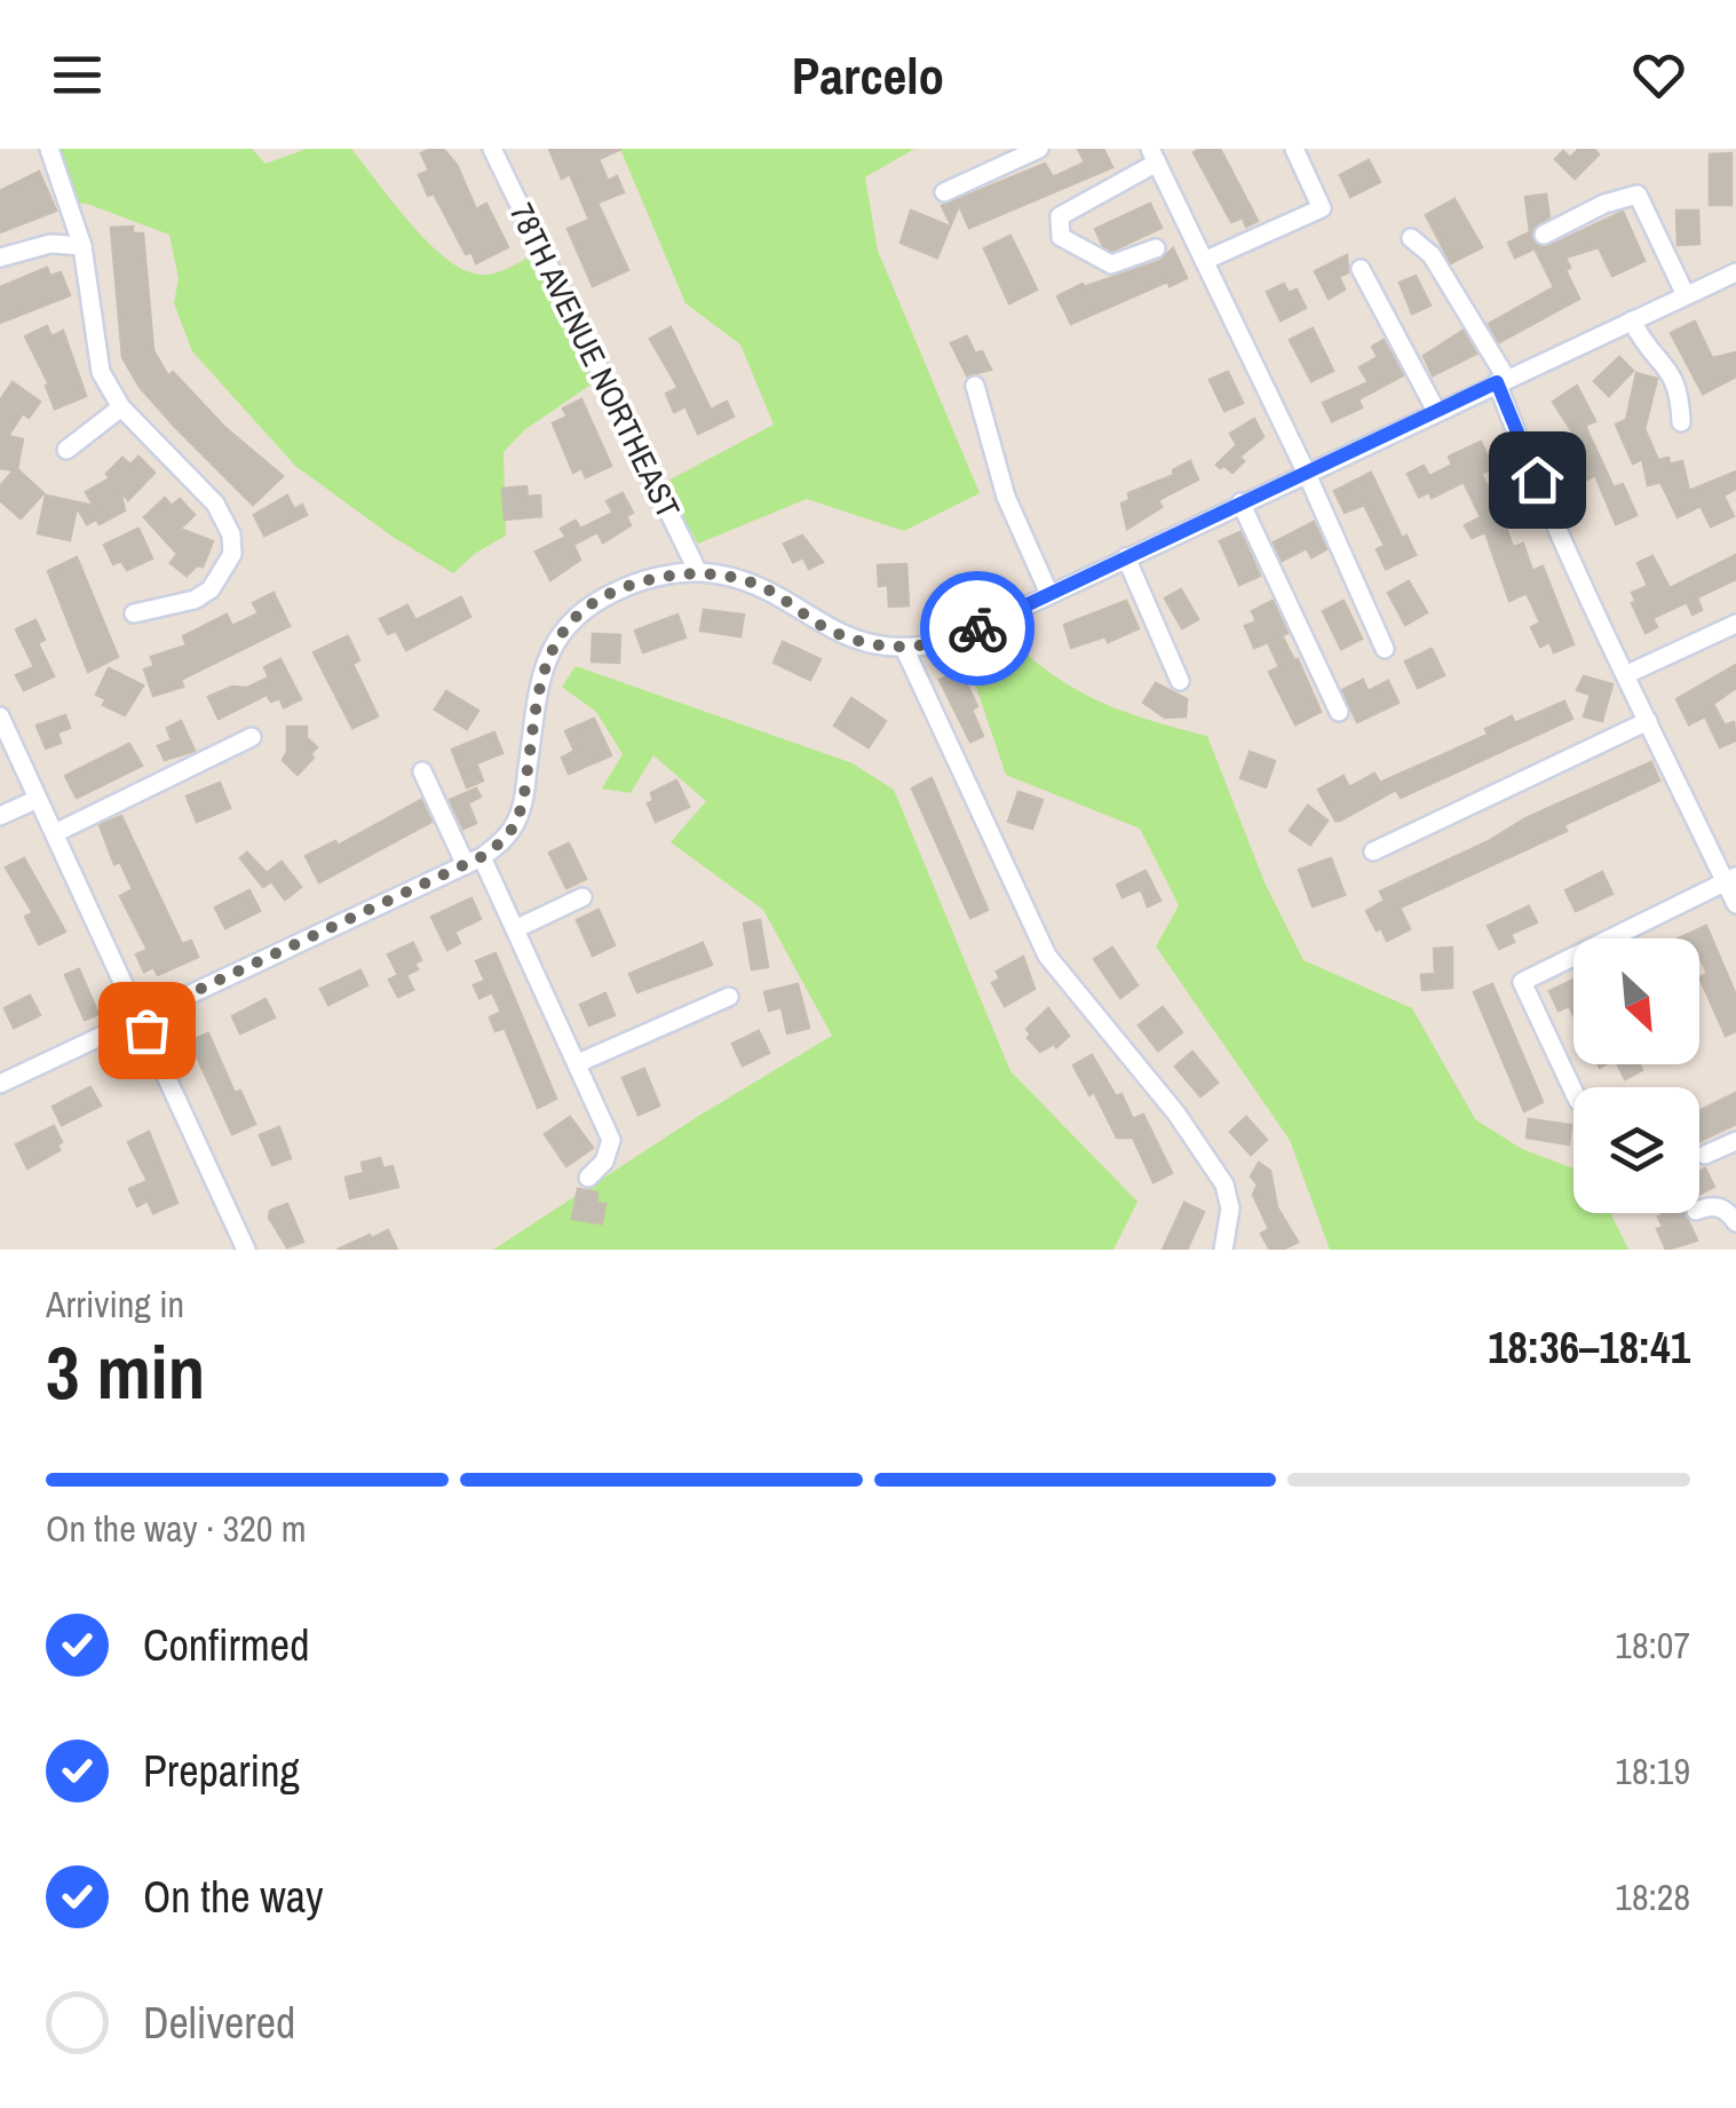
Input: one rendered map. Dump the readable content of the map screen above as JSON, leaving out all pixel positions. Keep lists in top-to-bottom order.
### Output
{
  "streets": {
    "street": ["78TH AVENUE NORTHEAST"]
  },
  "north": "bottom right",
  "page": {
    "header": "Parcelo",
    "heading": ["3 min", "Arriving in", "18:36–18:41"],
    "bar": "On the way · 320 m",
    "list": [
      ["Confirmed", "18:07"],
      ["Preparing", "18:19"],
      ["On the way", "18:28"],
      "Delivered"
    ]
  }
}
